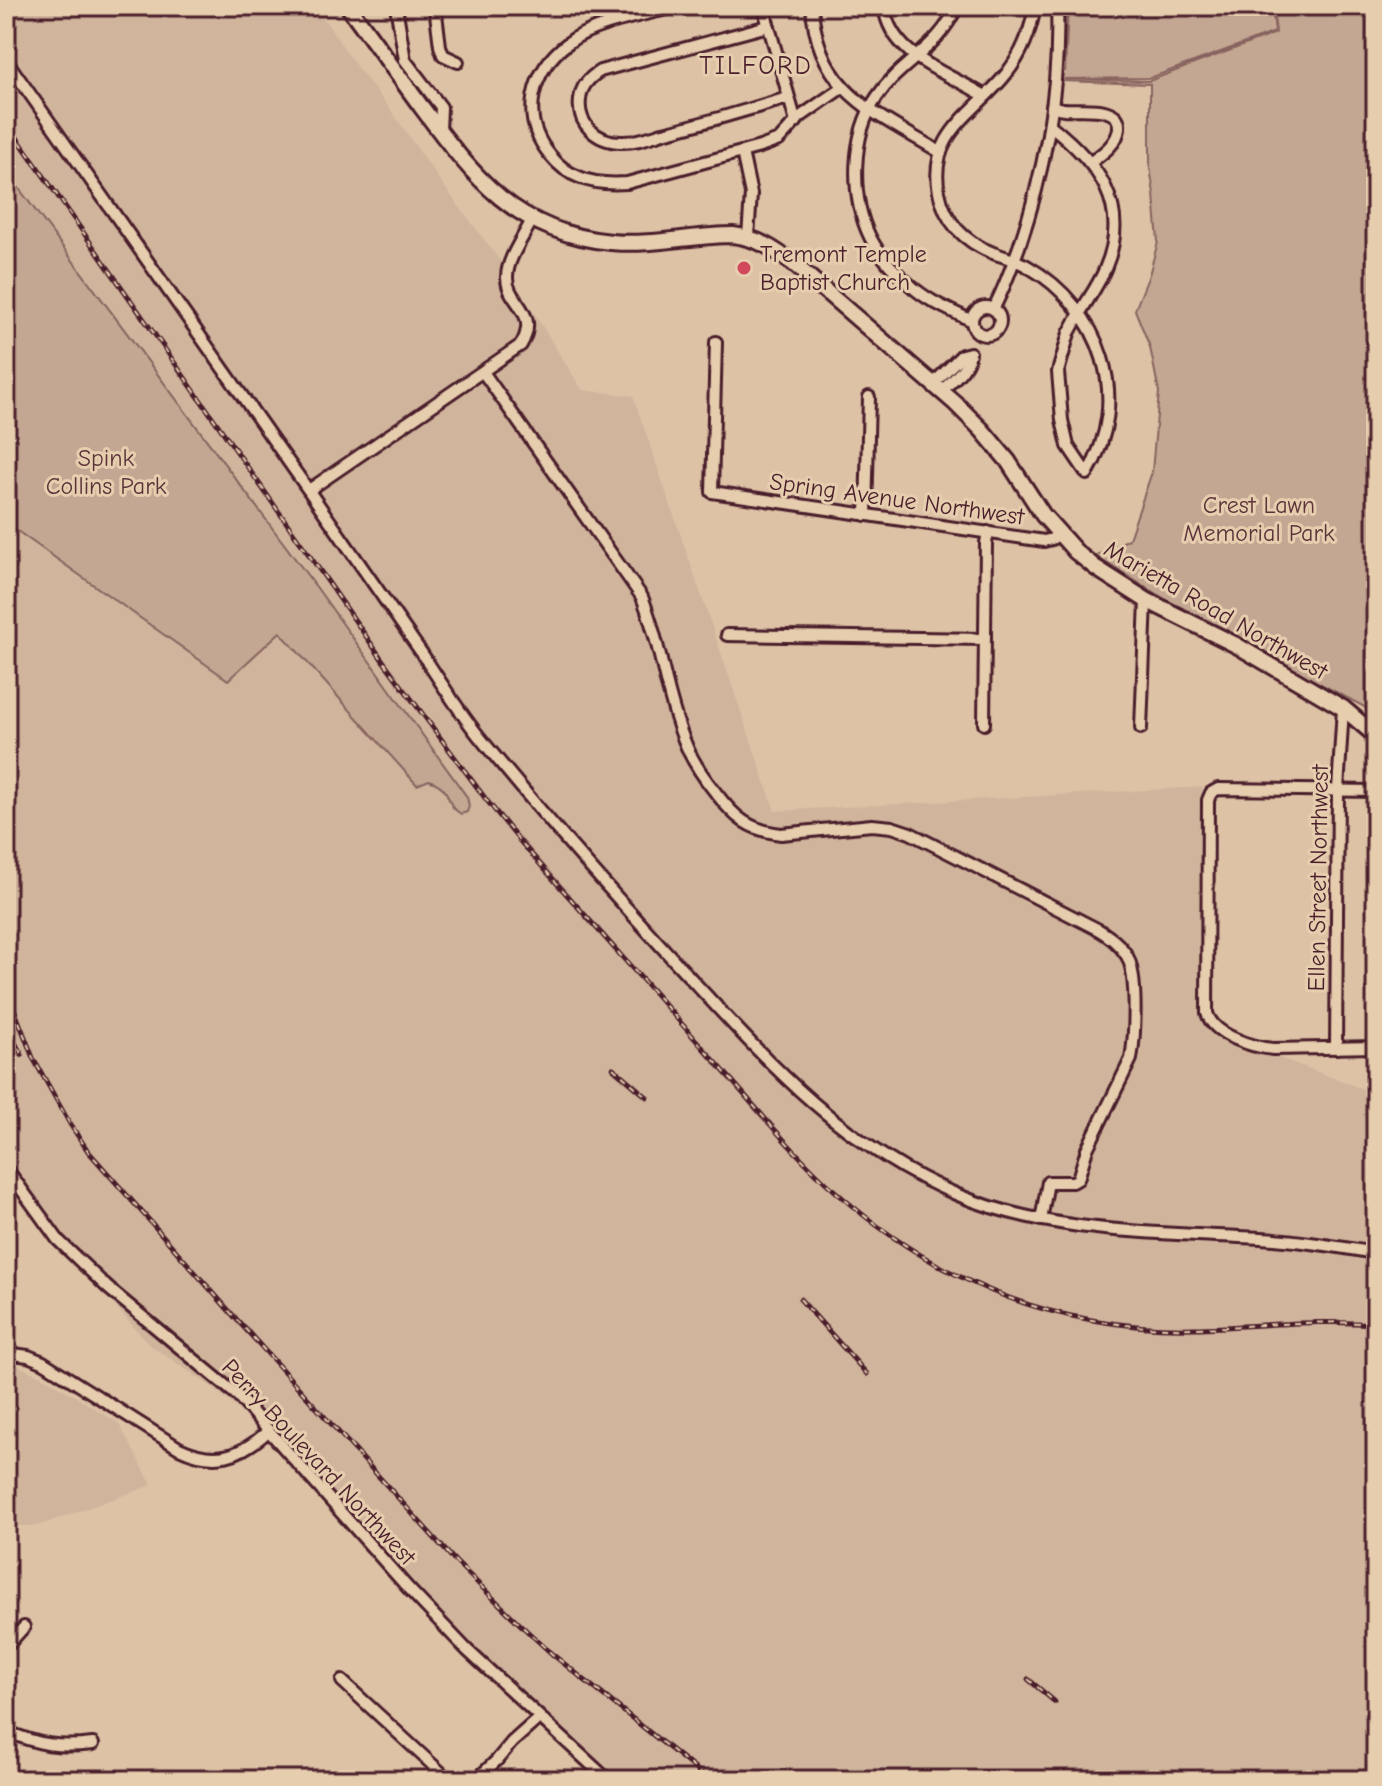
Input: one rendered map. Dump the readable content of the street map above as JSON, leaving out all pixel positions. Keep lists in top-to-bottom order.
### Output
{
  "streets": {
    "main road": ["Marietta Road Northwest"],
    "street": ["Spring Avenue Northwest", "Ellen Street Northwest", "Perry Boulevard Northwest"]
  },
  "crossings": [
    ["Spring Avenue Northwest", "Marietta Road Northwest"],
    ["Marietta Road Northwest", "Ellen Street Northwest"]
  ],
  "districts": ["TILFORD"],
  "parks": ["Spink Collins Park", "Crest Lawn Memorial Park"],
  "places": ["Tremont Temple Baptist Church"]
}
